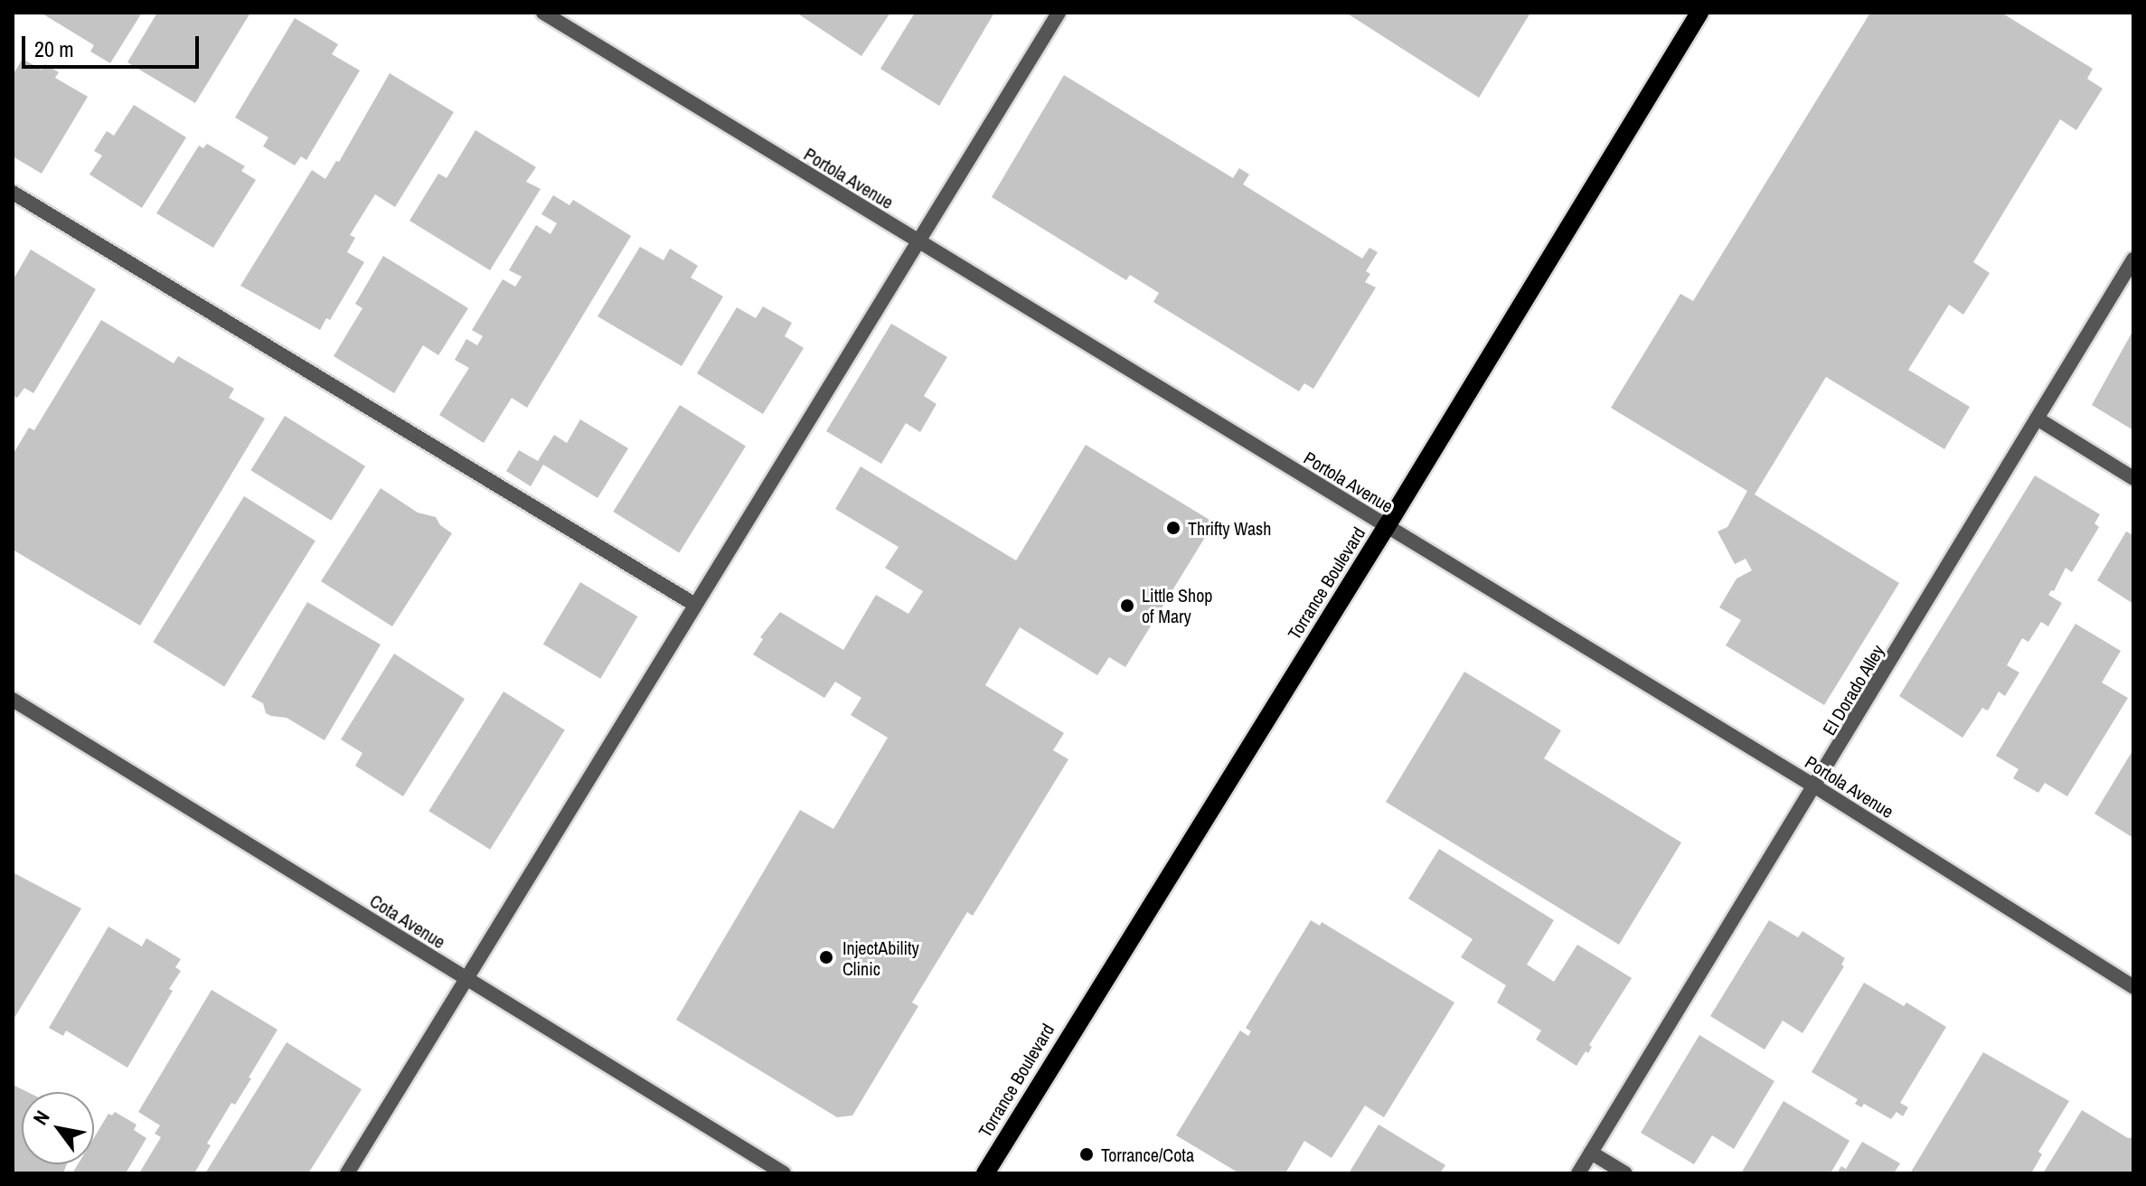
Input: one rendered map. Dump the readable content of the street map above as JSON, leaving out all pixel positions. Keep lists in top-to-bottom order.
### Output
{
  "streets": {
    "main road": ["Torrance Boulevard"],
    "street": ["Portola Avenue", "El Dorado Alley", "Cota Avenue"]
  },
  "crossings": [
    ["Portola Avenue", "Torrance Boulevard"],
    ["Portola Avenue", "El Dorado Alley"]
  ],
  "places": [
    "Thrifty Wash",
    "Little Shop of Mary",
    "InjectAbility Clinic",
    "Torrance/Cota"
  ],
  "scale_bar": "20 m",
  "north": "top left"
}
